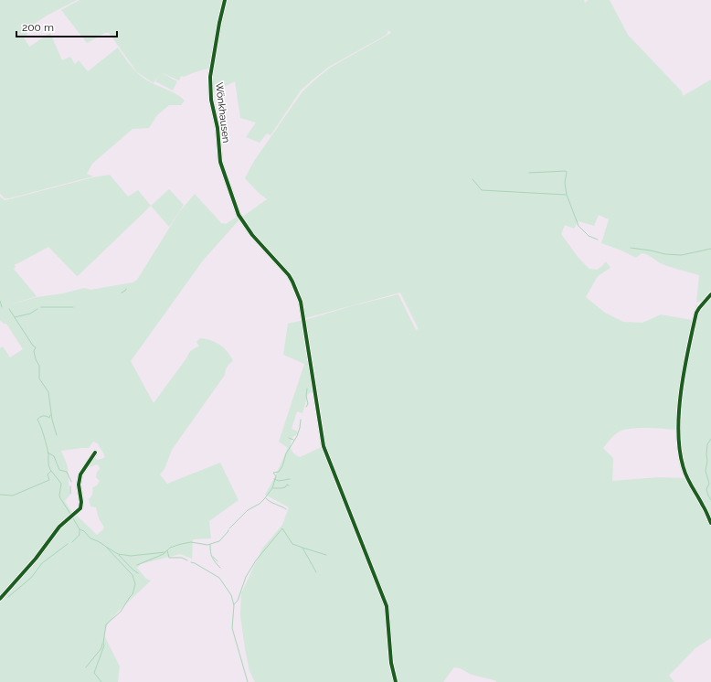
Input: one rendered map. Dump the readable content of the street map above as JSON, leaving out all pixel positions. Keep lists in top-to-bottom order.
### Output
{
  "streets": {
    "street": ["Wönkhausen"]
  },
  "scale_bar": "200 m"
}
